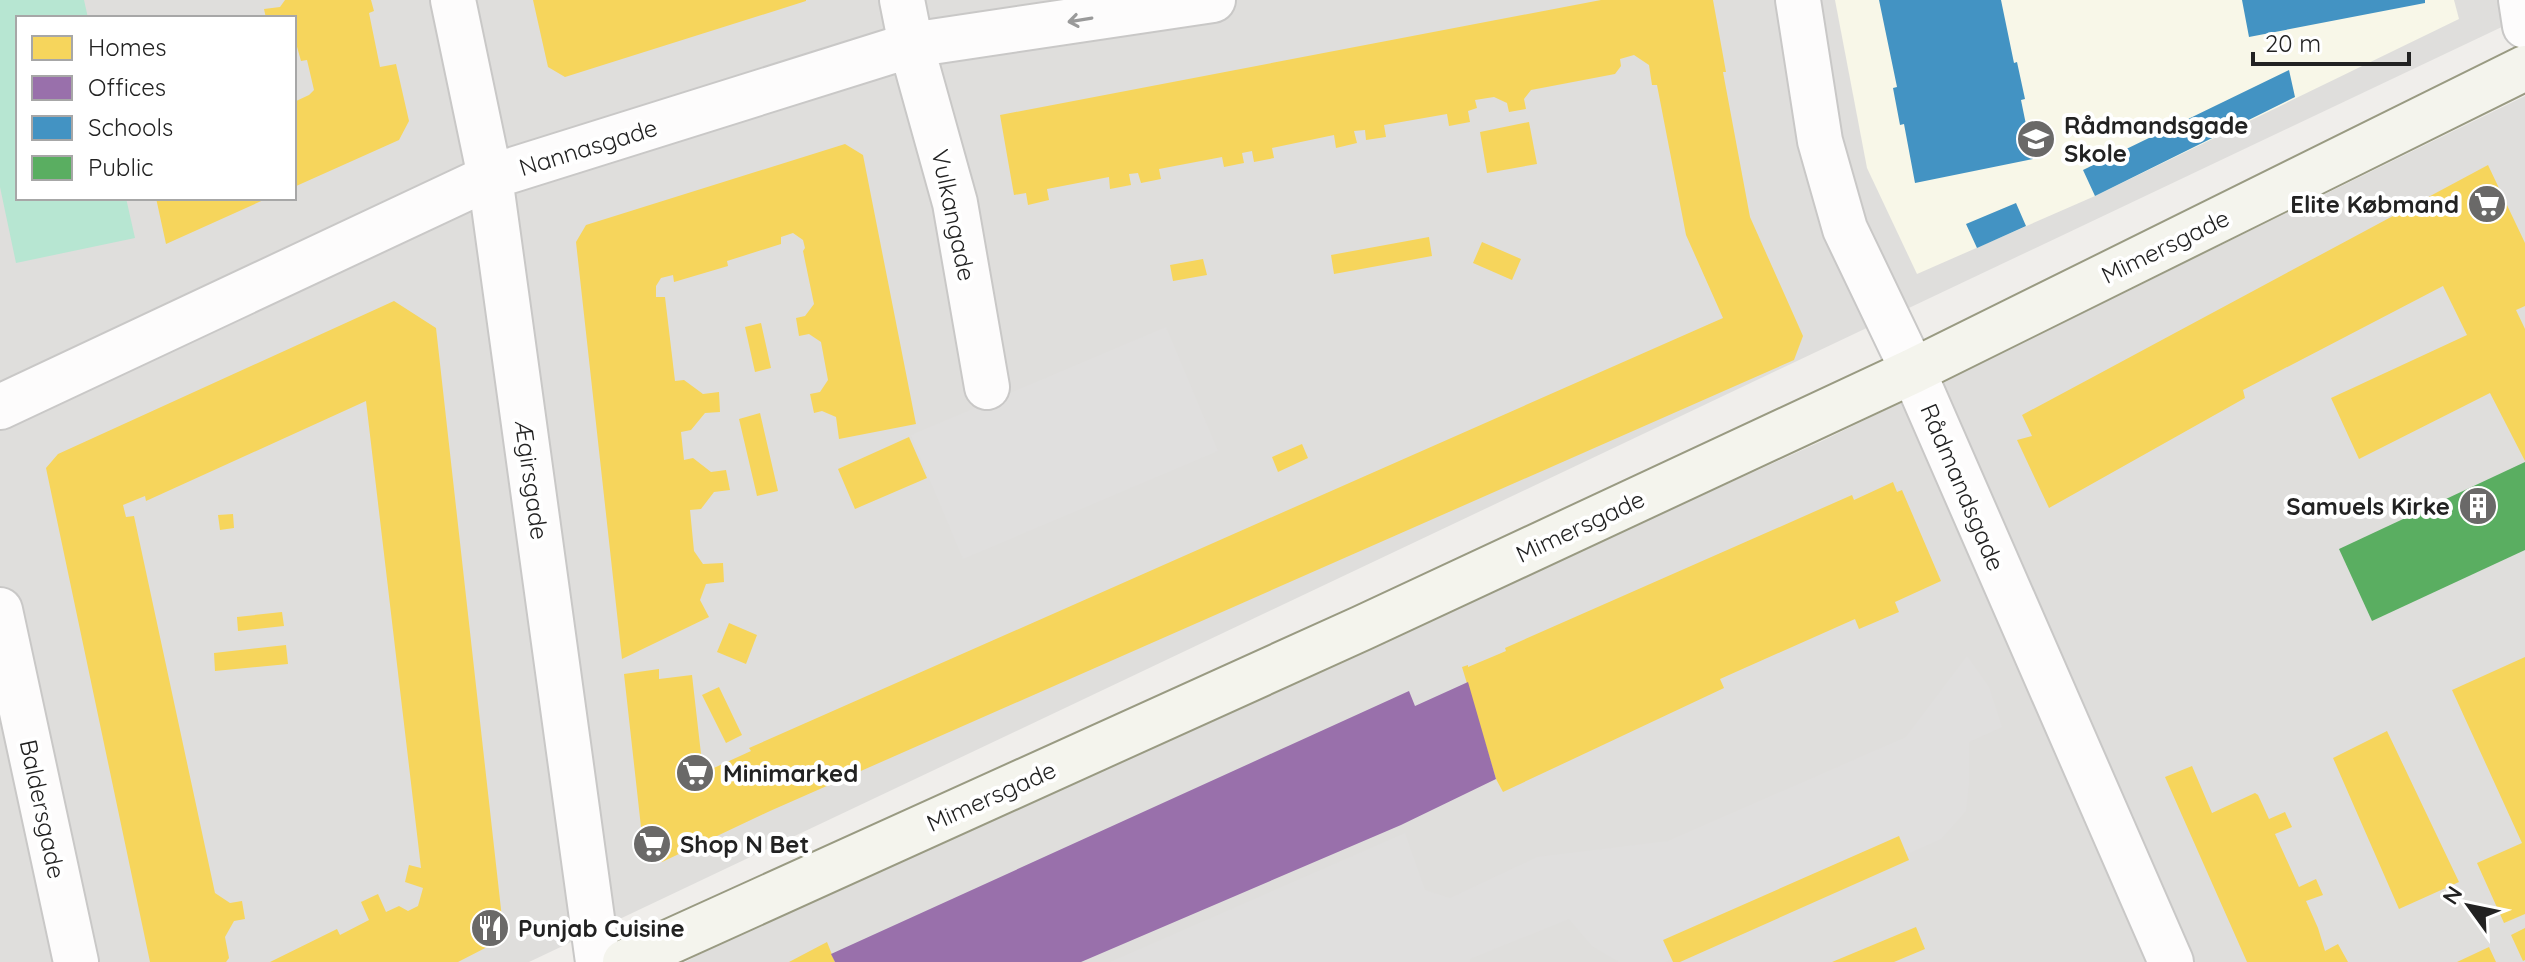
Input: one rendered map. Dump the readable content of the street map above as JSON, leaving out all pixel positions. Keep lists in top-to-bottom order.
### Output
{
  "streets": {
    "street": [
      "Nannasgade",
      "Vulkangade",
      "Mimersgade",
      "Ægirsgade",
      "Rådmandsgade",
      "Baldersgade"
    ]
  },
  "crossings": [
    ["Nannasgade", "Vulkangade"],
    ["Nannasgade", "Ægirsgade"],
    ["Mimersgade", "Rådmandsgade"]
  ],
  "places": {
    "school or university": ["Rådmandsgade Skole"],
    "supermarket": ["Elite Købmand", "Minimarked", "Shop N Bet"],
    "building": ["Samuels Kirke"],
    "restaurant": ["Punjab Cuisine"]
  },
  "legend": [
    "Homes",
    "Offices",
    "Schools",
    "Public"
  ],
  "scale_bar": "20 m",
  "north": "top left"
}
